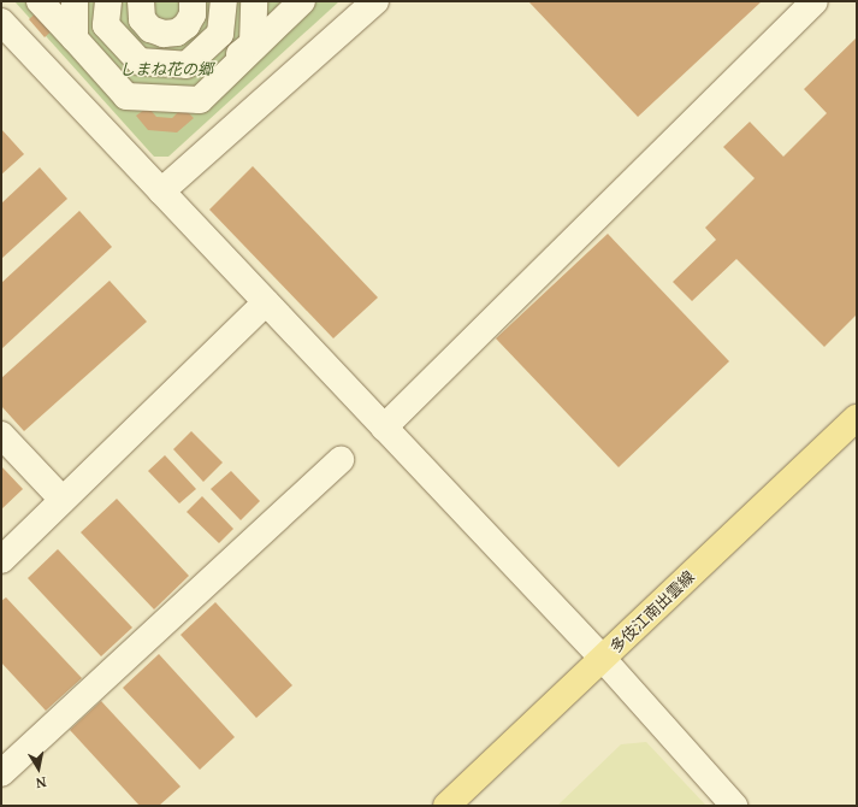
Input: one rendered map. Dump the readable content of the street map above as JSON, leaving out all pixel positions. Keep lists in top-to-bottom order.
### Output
{
  "streets": {
    "main road": ["多伎江南出雲線"]
  },
  "parks": ["しまね花の郷"],
  "north": "bottom"
}
